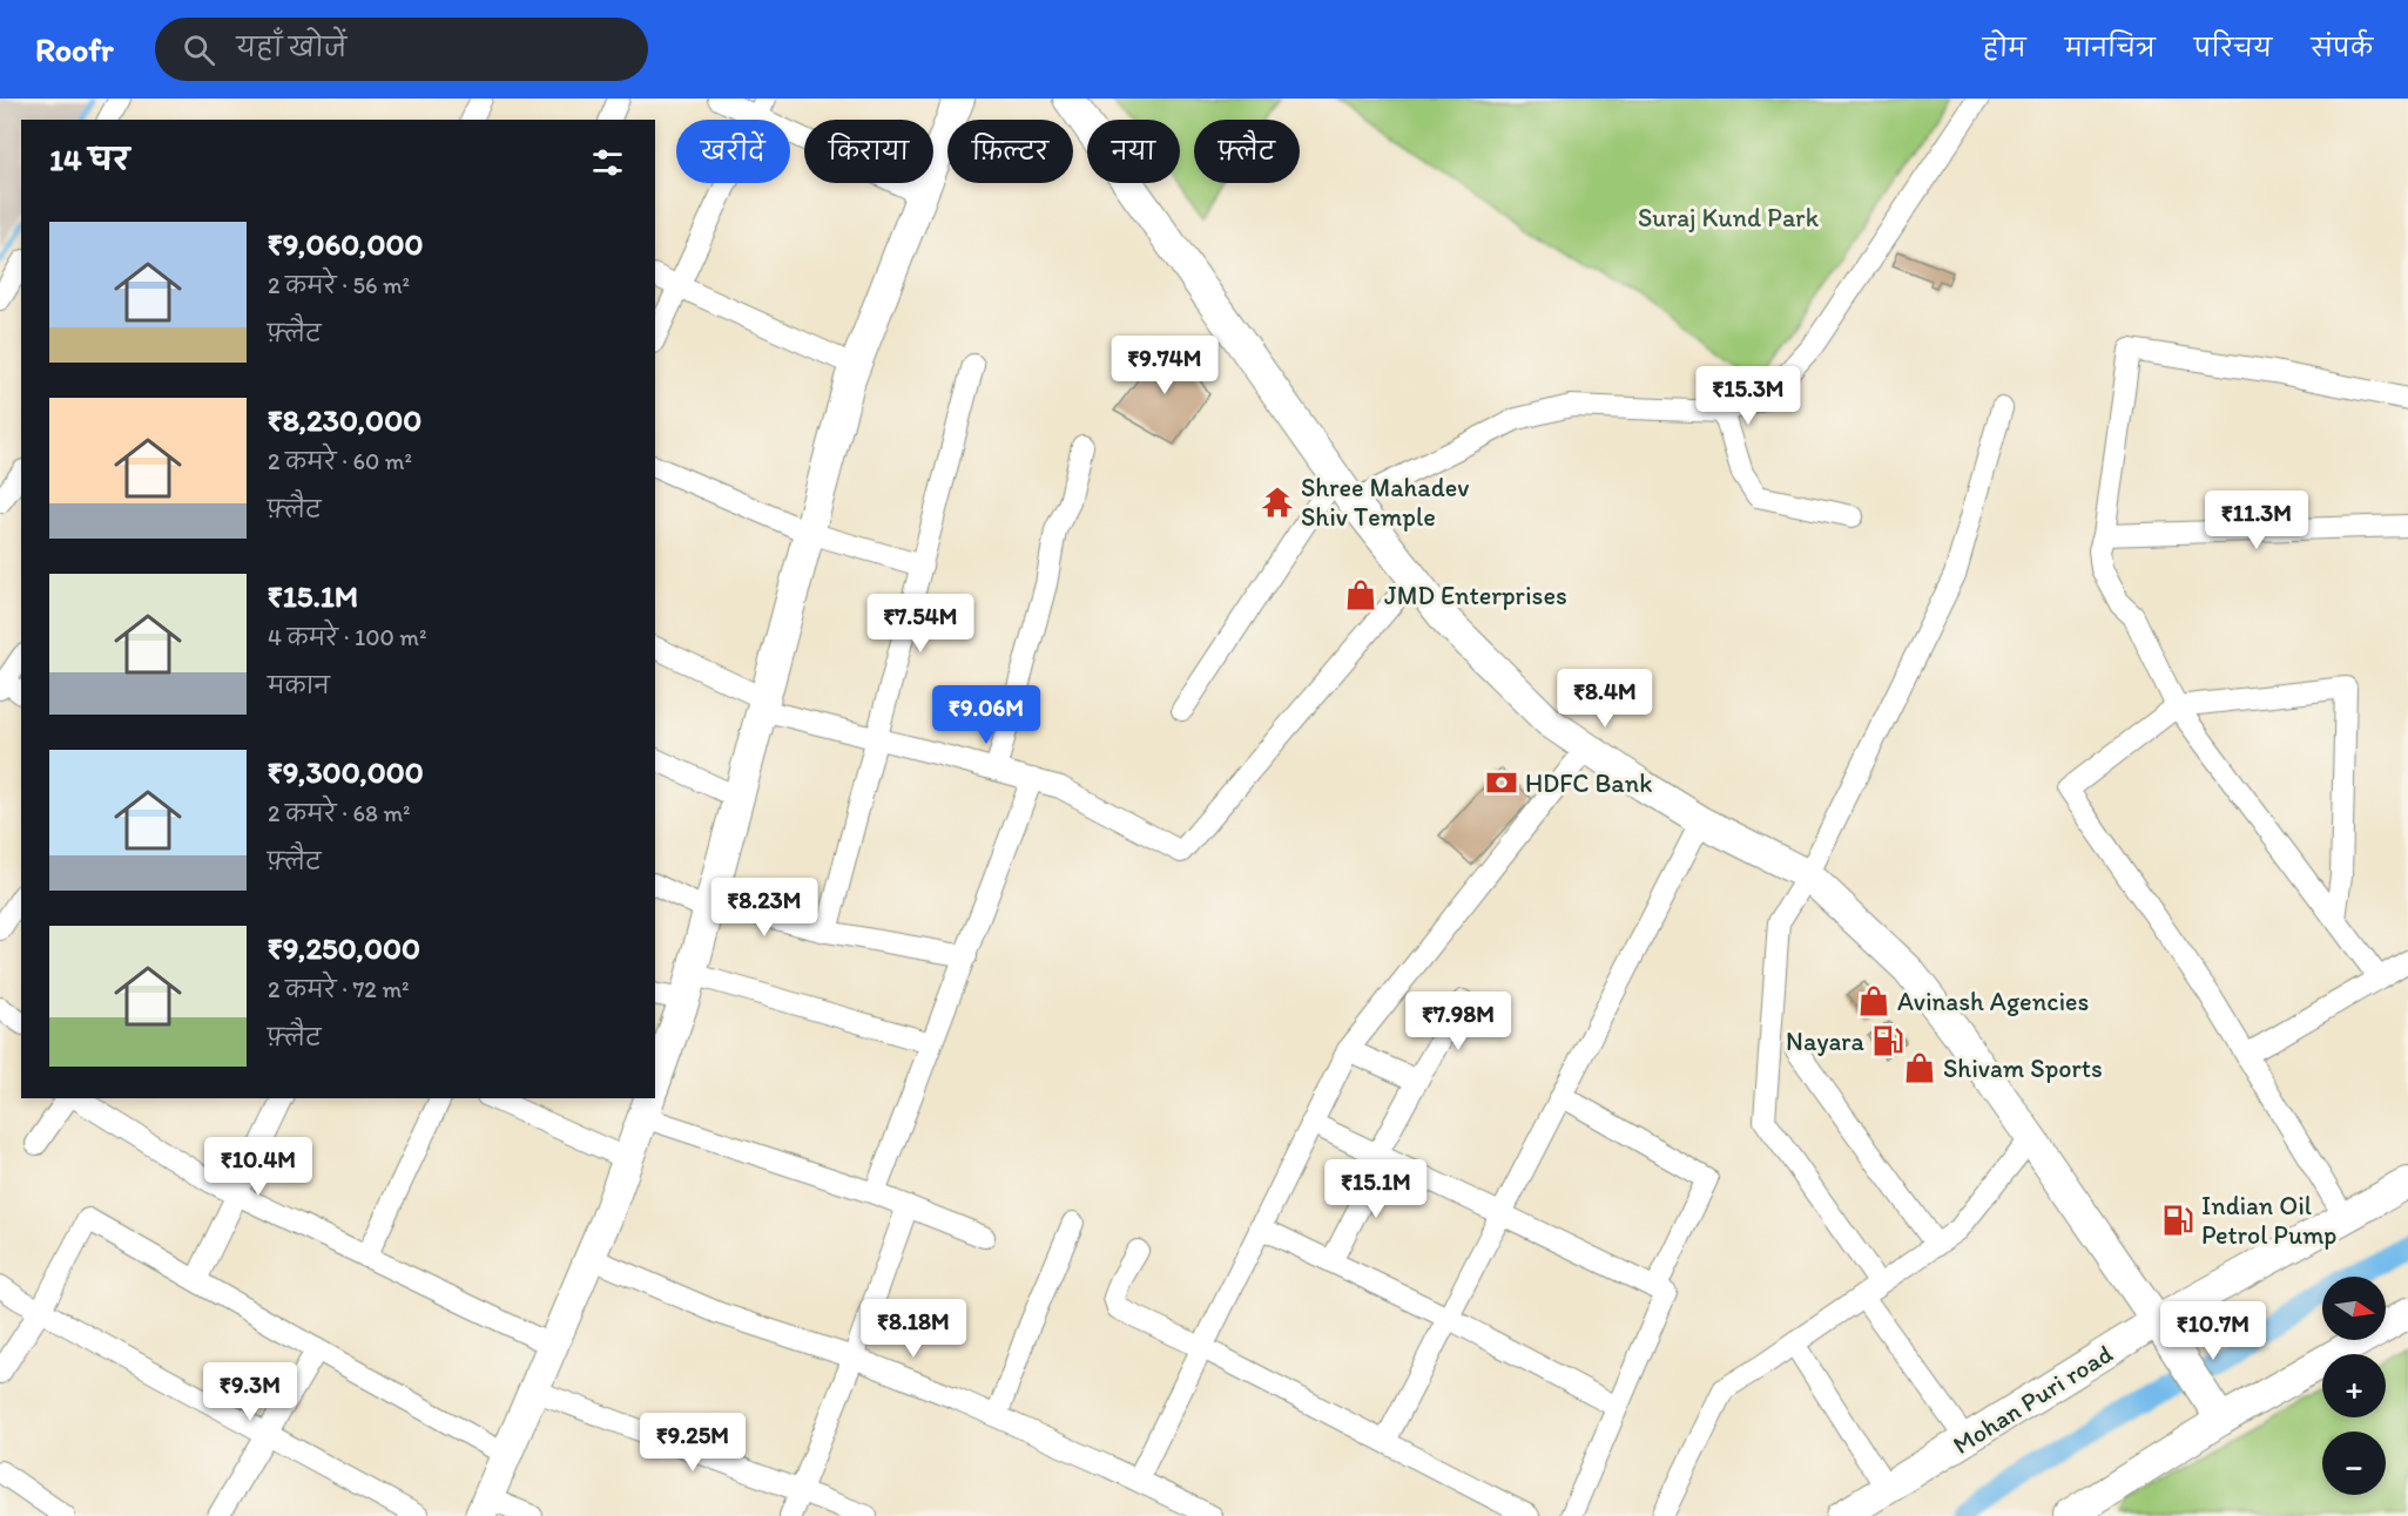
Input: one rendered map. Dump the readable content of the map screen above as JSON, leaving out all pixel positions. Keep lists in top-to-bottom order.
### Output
{
  "streets": {
    "street": ["Mohan Puri road"]
  },
  "parks": ["Suraj Kund Park"],
  "places": {
    "temple": ["Shree Mahadev Shiv Temple"],
    "shop": ["JMD Enterprises", "Avinash Agencies", "Shivam Sports"],
    "bank": ["HDFC Bank"],
    "fuel station": ["Nayara", "Indian Oil Petrol Pump"]
  },
  "north": "right",
  "page": {
    "header": "Roofr",
    "search": "यहाँ खोजें",
    "nav": [
      "होम",
      "मानचित्र",
      "परिचय",
      "संपर्क"
    ],
    "chip": [
      "खरीदें",
      "किराया",
      "फ़िल्टर",
      "नया",
      "फ़्लैट"
    ],
    "heading": "14 घर",
    "list": [
      {
        "name": "₹9,060,000",
        "note": "2 कमरे · 56 m² · फ़्लैट"
      },
      {
        "name": "₹8,230,000",
        "note": "2 कमरे · 60 m² · फ़्लैट"
      },
      {
        "name": "₹15.1M",
        "note": "4 कमरे · 100 m² · मकान"
      },
      {
        "name": "₹9,300,000",
        "note": "2 कमरे · 68 m² · फ़्लैट"
      },
      {
        "name": "₹9,250,000",
        "note": "2 कमरे · 72 m² · फ़्लैट"
      }
    ],
    "price": [
      "₹9.74M",
      "₹15.3M",
      "₹11.3M",
      "₹7.54M",
      "₹8.4M",
      "₹9.06M",
      "₹8.23M",
      "₹7.98M",
      "₹10.4M",
      "₹15.1M",
      "₹8.18M",
      "₹10.7M",
      "₹9.3M",
      "₹9.25M"
    ],
    "map_buttons": ["+", "−"]
  }
}
